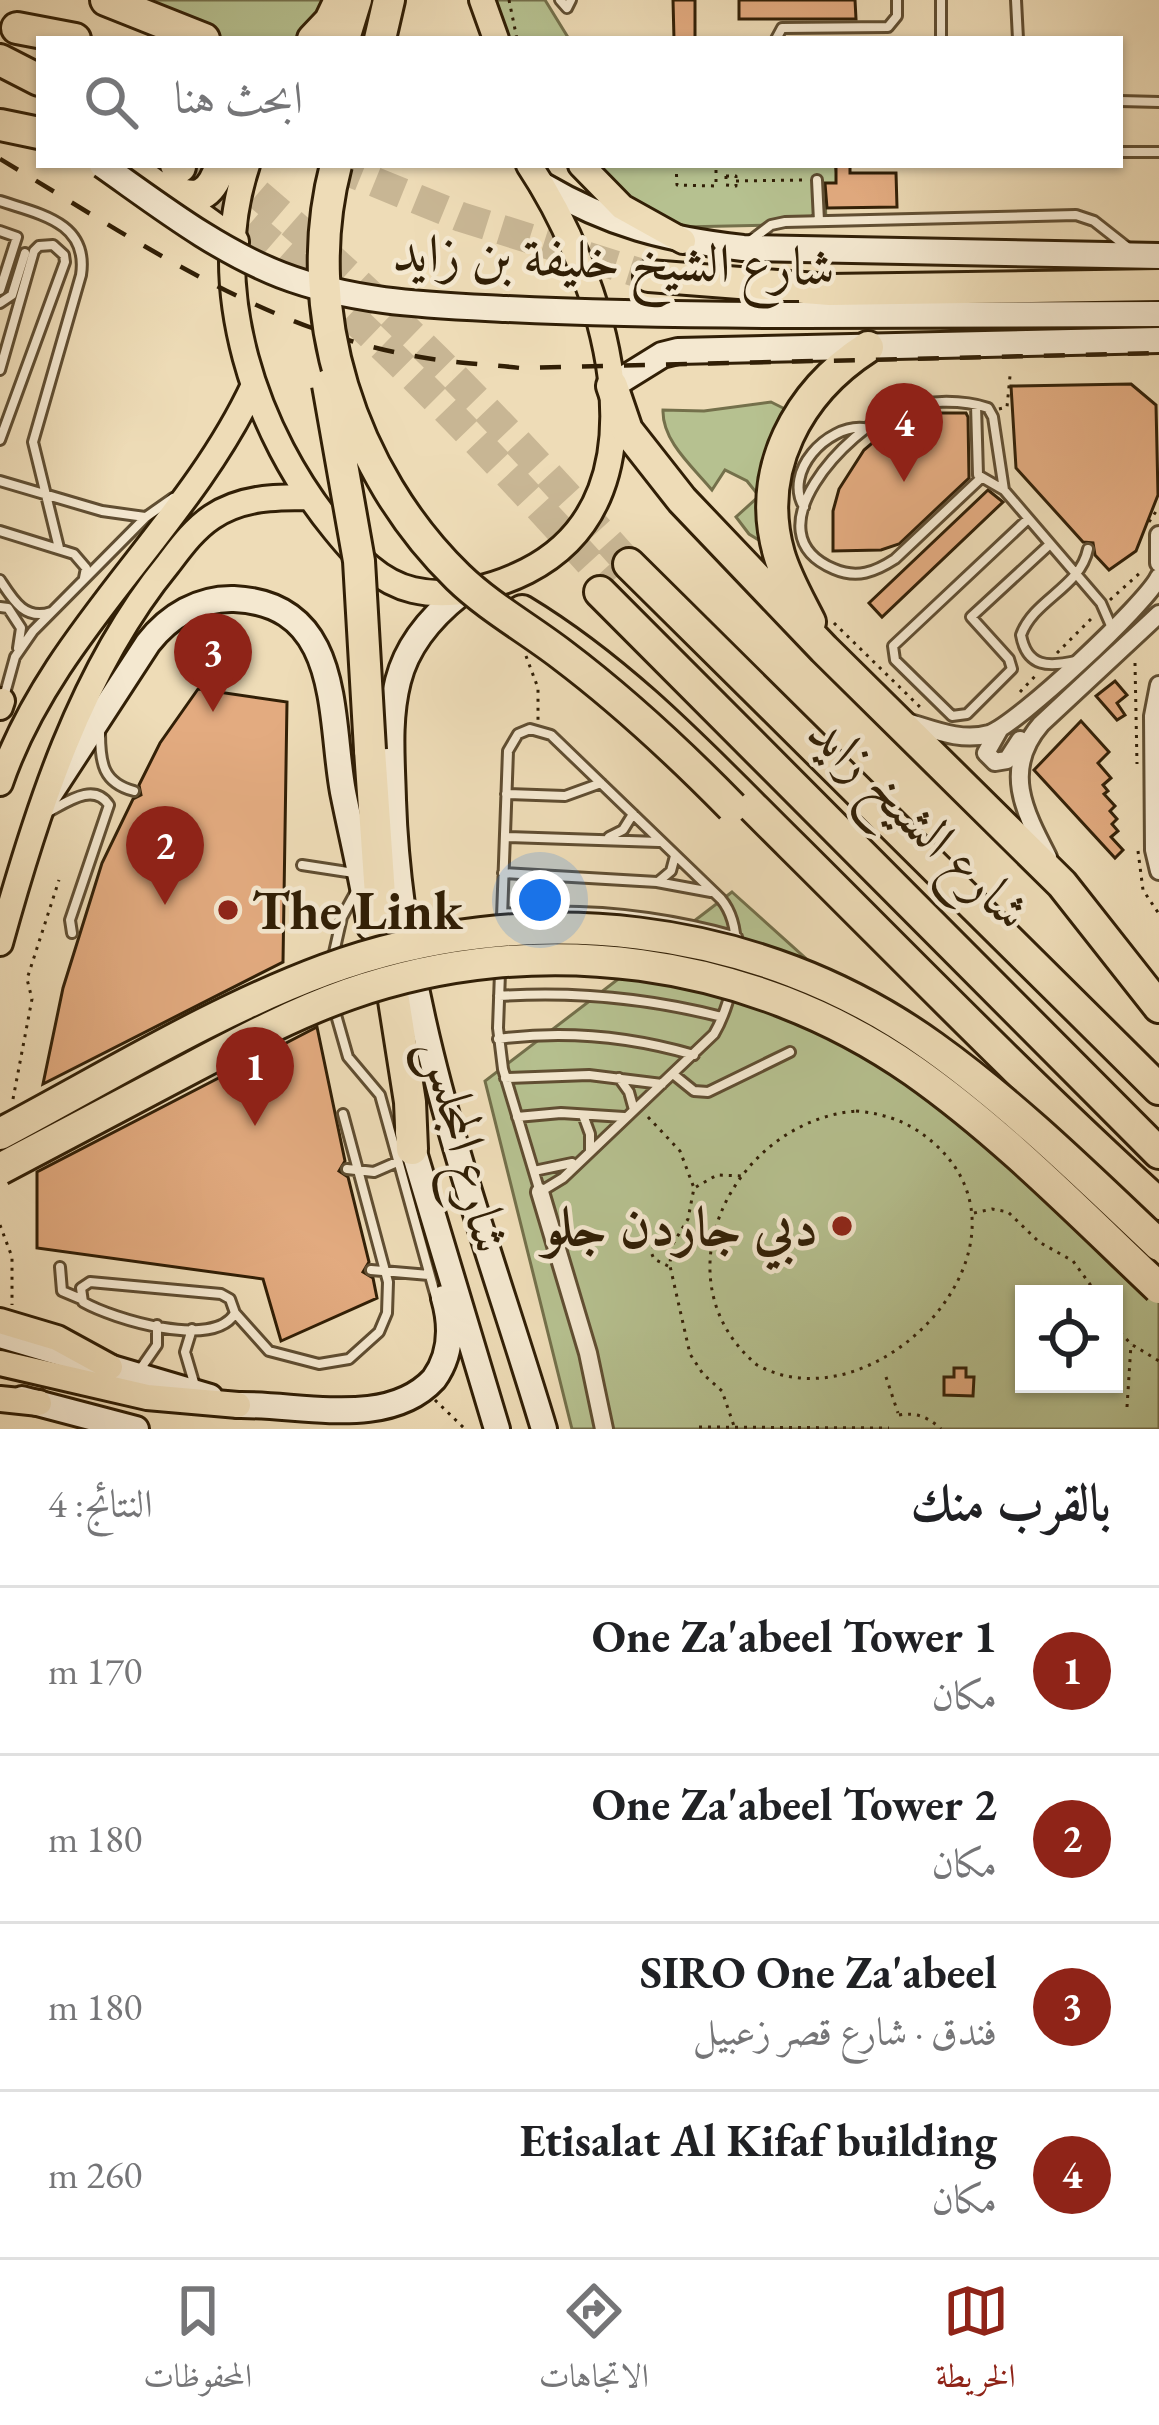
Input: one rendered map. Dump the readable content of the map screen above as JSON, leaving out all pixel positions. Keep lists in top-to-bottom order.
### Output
{
  "streets": {
    "highway": ["شارع الشيخ زايد"],
    "main road": ["شارع الشيخ خليفة بن زايد", "شارع المجلس"]
  },
  "places": ["The Link", "دبي جاردن جلو"],
  "page": {
    "search": "ابحث هنا",
    "pins": [
      "4",
      "3",
      "2",
      "1"
    ],
    "heading": ["بالقرب منك", "النتائج: 4"],
    "list": [
      {
        "mark": "1",
        "name": "One Za'abeel Tower 1",
        "note": "مكان",
        "value": "170 m"
      },
      {
        "mark": "2",
        "name": "One Za'abeel Tower 2",
        "note": "مكان",
        "value": "180 m"
      },
      {
        "mark": "3",
        "name": "SIRO One Za'abeel",
        "note": "فندق · شارع قصر زعبيل",
        "value": "180 m"
      },
      {
        "mark": "4",
        "name": "Etisalat Al Kifaf building",
        "note": "مكان",
        "value": "260 m"
      }
    ],
    "nav": ["الخريطة", "الاتجاهات", "المحفوظات"]
  }
}
